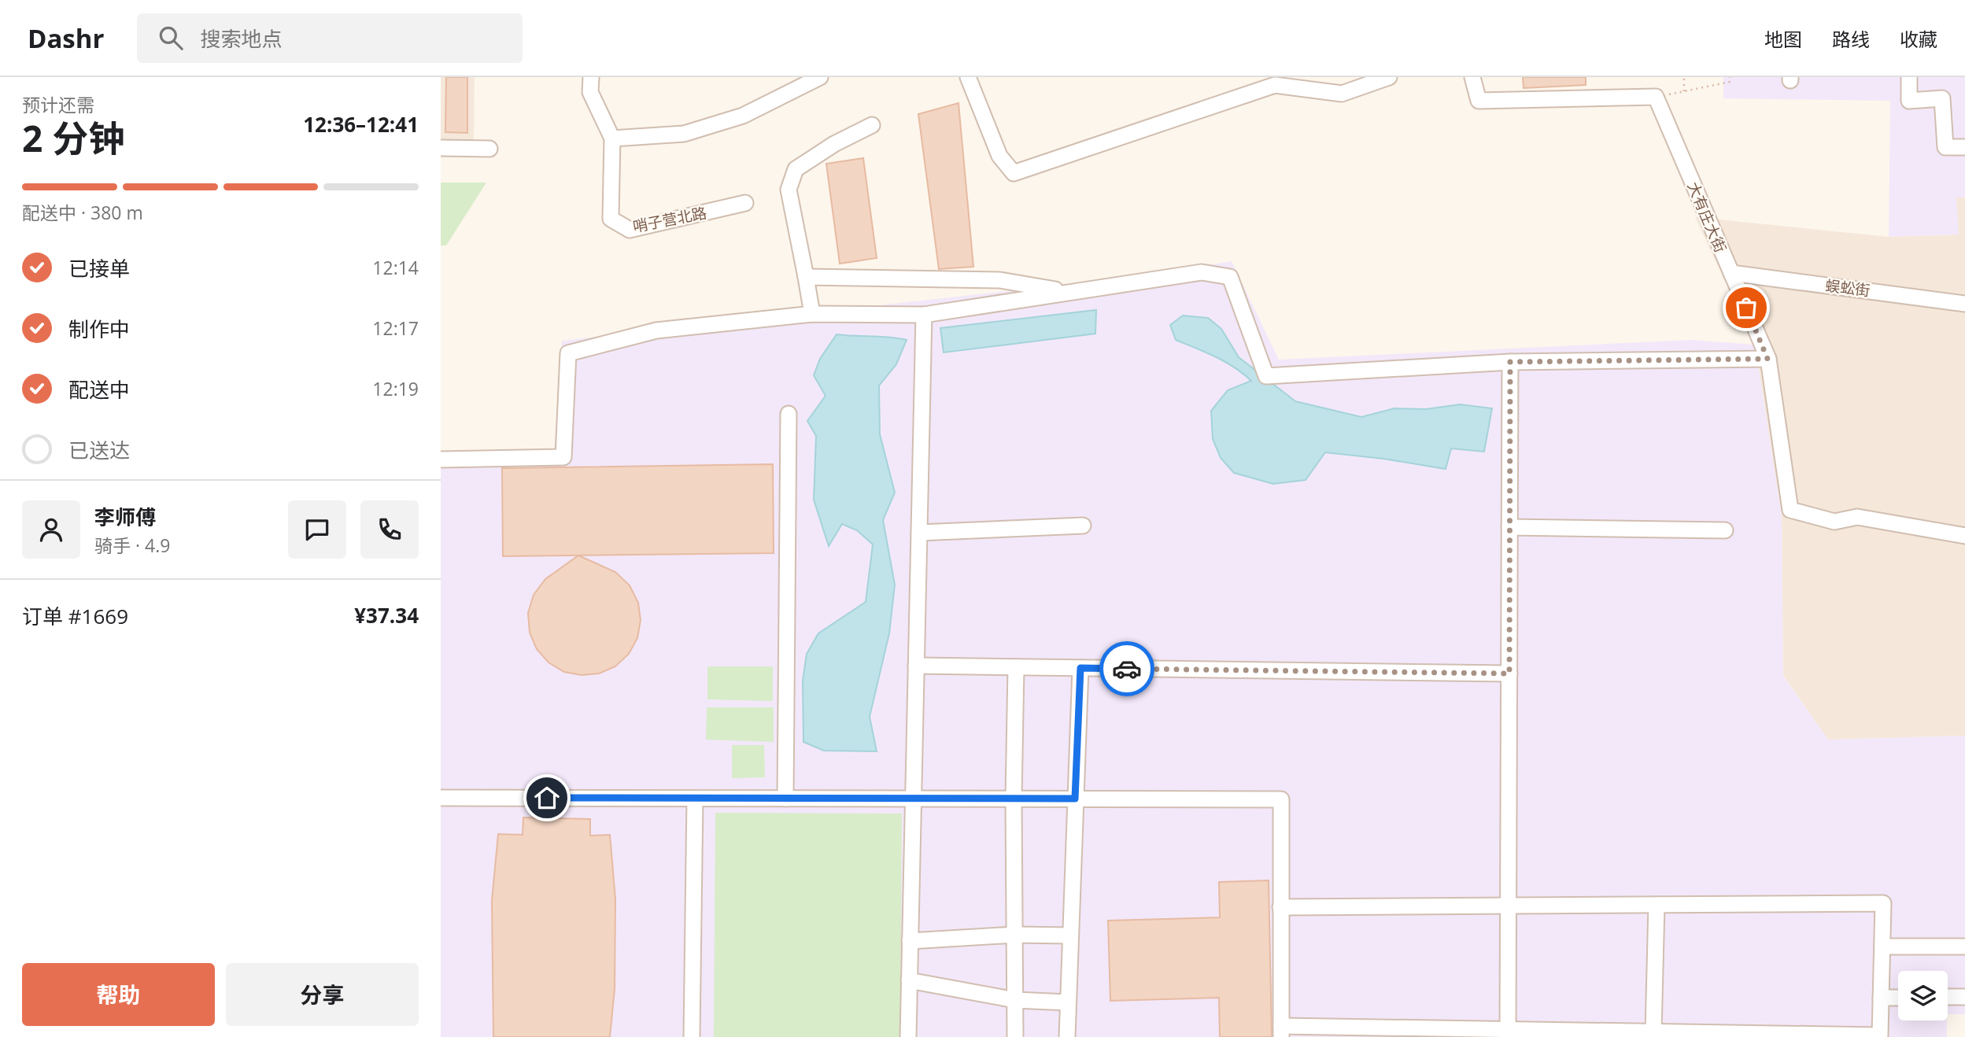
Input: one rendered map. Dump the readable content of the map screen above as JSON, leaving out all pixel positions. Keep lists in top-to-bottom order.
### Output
{
  "streets": {
    "street": ["大有庄大街", "哨子营北路", "蜈蚣街"]
  },
  "crossings": [
    ["大有庄大街", "蜈蚣街"]
  ],
  "page": {
    "header": "Dashr",
    "search": "搜索地点",
    "nav": ["地图", "路线", "收藏"],
    "heading": ["2 分钟", "预计还需", "12:36–12:41"],
    "panel": [
      "李师傅",
      "骑手 · 4.9",
      "订单 #1669",
      "¥37.34"
    ],
    "bar": "配送中 · 380 m",
    "list": [
      ["已接单", "12:14"],
      ["制作中", "12:17"],
      ["配送中", "12:19"],
      "已送达"
    ],
    "buttons": ["帮助", "分享"]
  }
}
